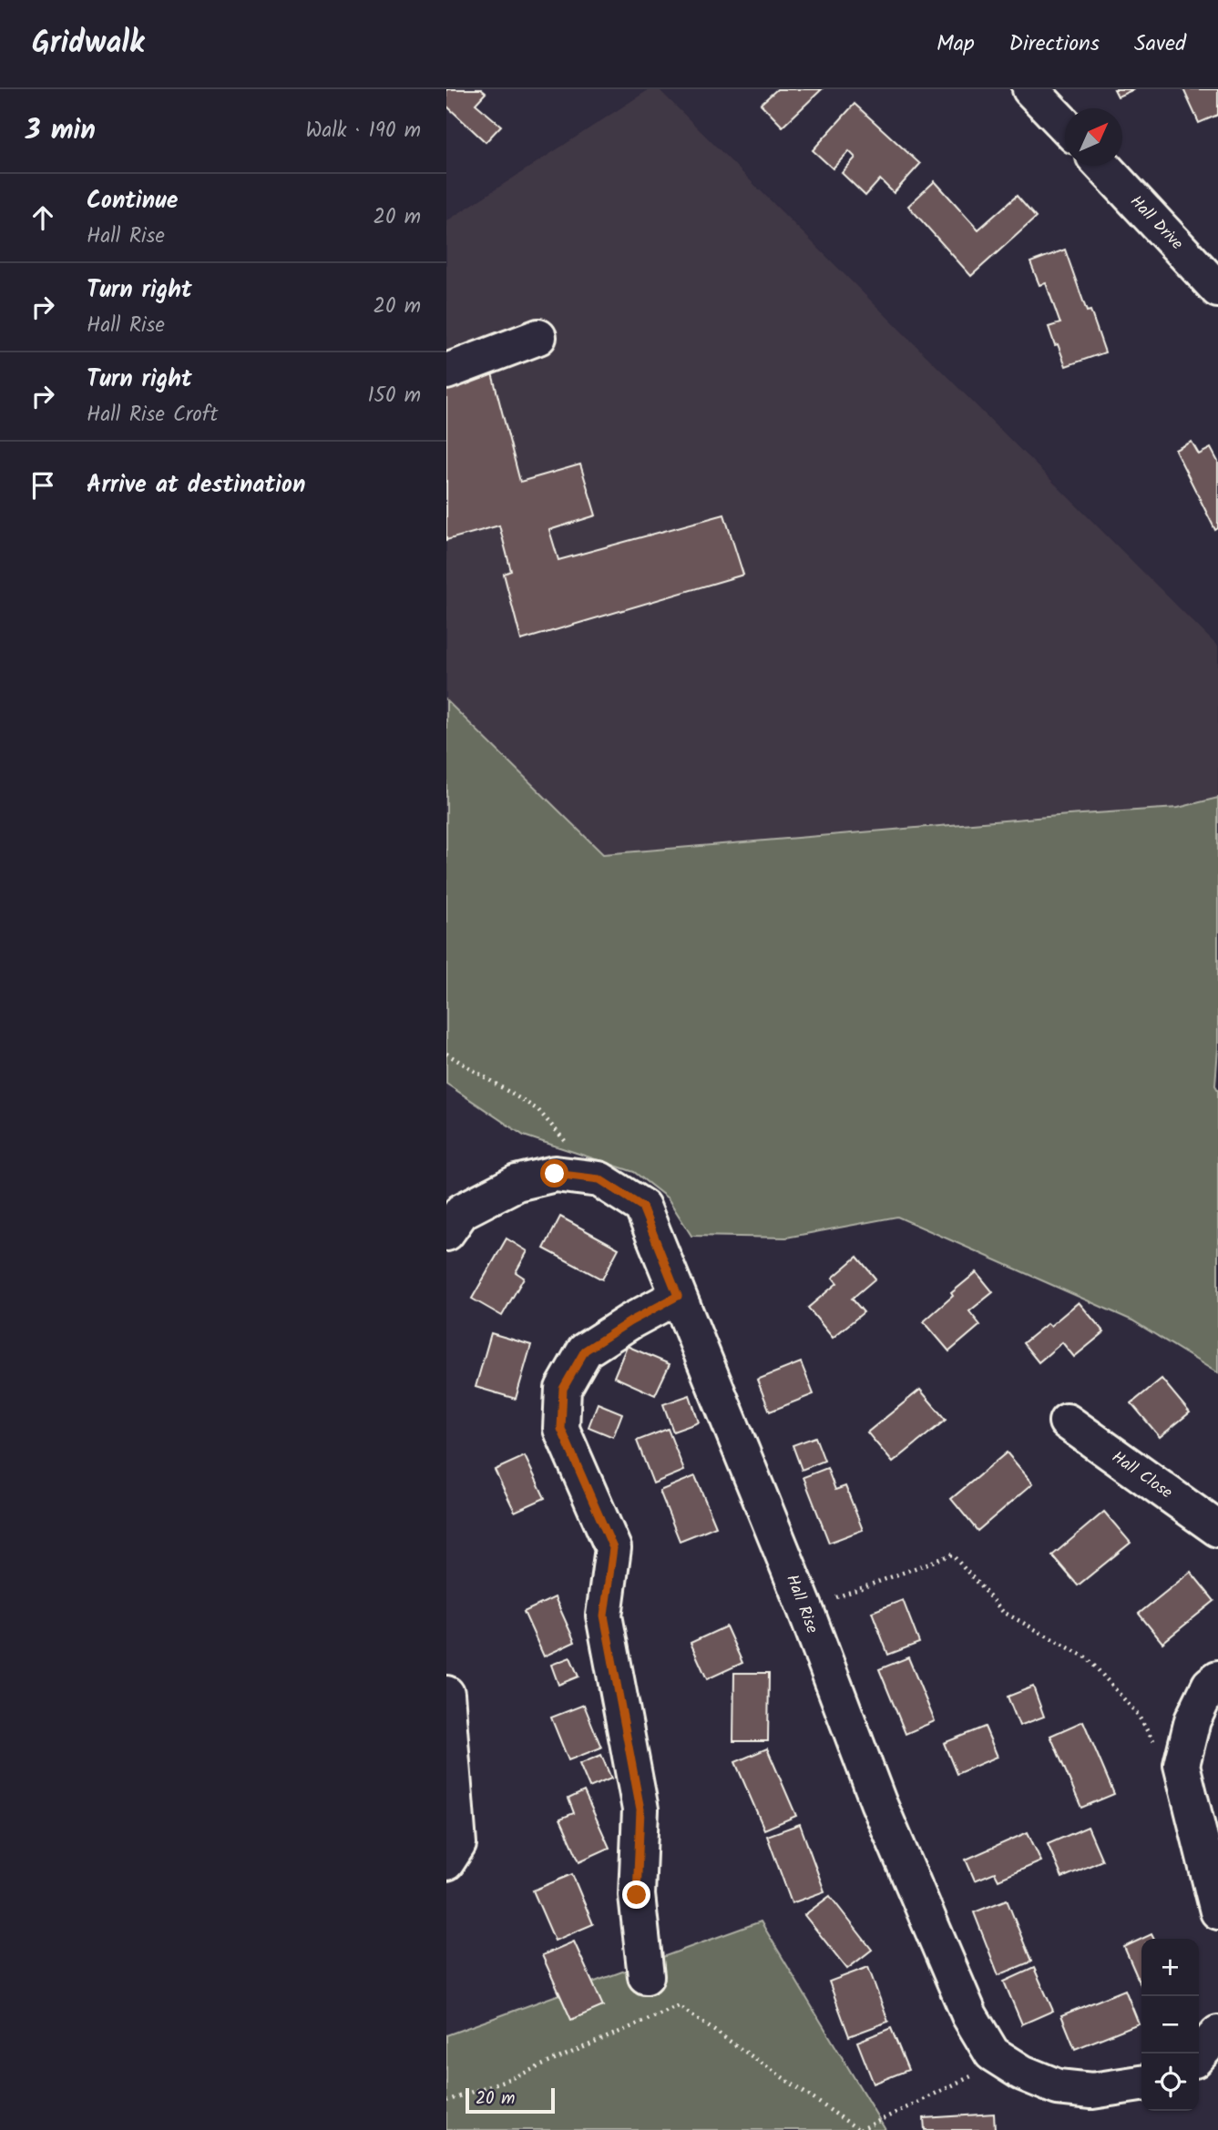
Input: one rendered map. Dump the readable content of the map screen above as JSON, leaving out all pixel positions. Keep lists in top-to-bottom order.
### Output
{
  "streets": {
    "street": ["Hall Drive", "Hall Close", "Hall Rise"]
  },
  "scale_bar": "20 m",
  "north": "top right",
  "page": {
    "header": "Gridwalk",
    "nav": ["Map", "Directions", "Saved"],
    "heading": ["3 min", "Walk · 190 m"],
    "list": [
      ["Continue", "Hall Rise", "20 m"],
      ["Turn right", "Hall Rise", "20 m"],
      ["Turn right", "Hall Rise Croft", "150 m"],
      "Arrive at destination"
    ],
    "map_buttons": ["+", "−"],
    "scale": "20 m"
  }
}
